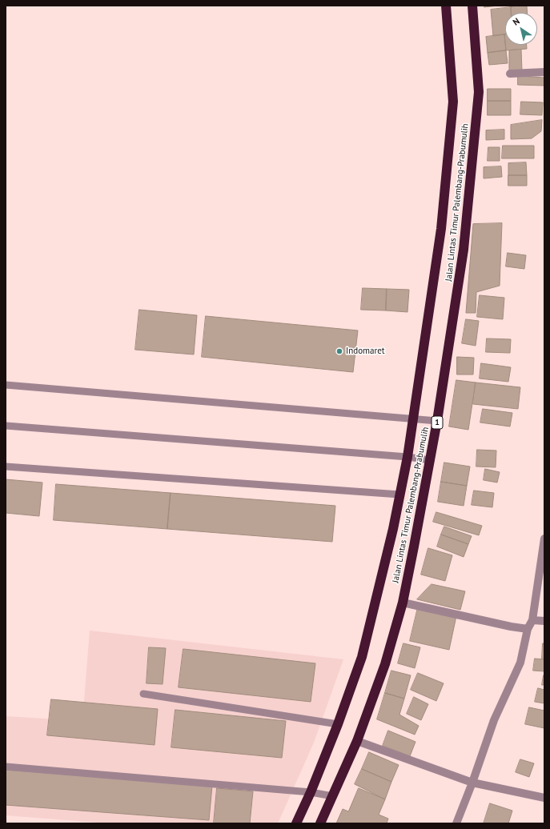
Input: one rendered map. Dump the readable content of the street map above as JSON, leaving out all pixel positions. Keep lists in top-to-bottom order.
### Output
{
  "streets": {
    "highway": ["Jalan Lintas Timur Palembang-Prabumulih", "1"]
  },
  "places": ["Indomaret"],
  "north": "top left"
}
